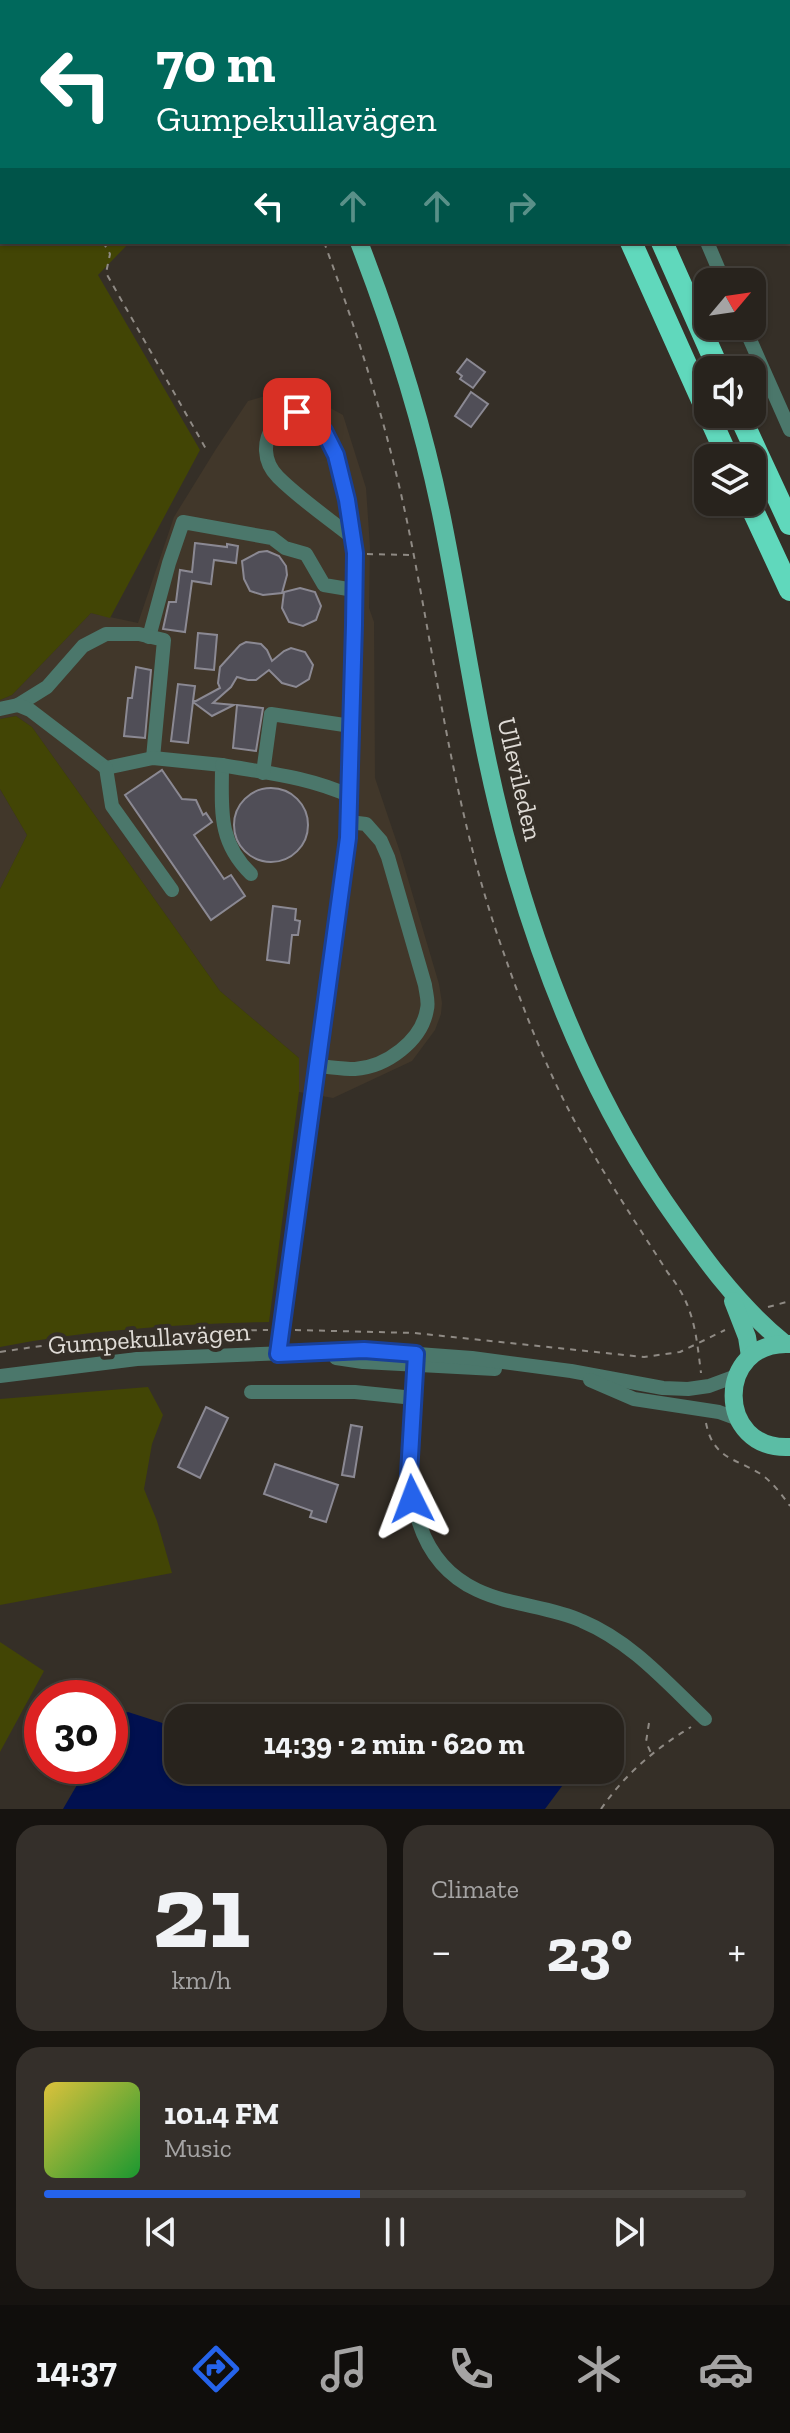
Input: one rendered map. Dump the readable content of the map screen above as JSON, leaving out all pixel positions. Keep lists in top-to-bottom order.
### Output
{
  "streets": {
    "main road": ["Ullevileden"],
    "street": ["Gumpekullavägen"]
  },
  "north": "top right",
  "page": {
    "turn": ["70 m", "Gumpekullavägen"],
    "limit": "30",
    "trip": "14:39 · 2 min · 620 m",
    "tile": [
      ["21", "km/h"],
      "Climate"
    ],
    "heat": ["−", "23°", "+"],
    "song": ["101.4 FM", "Music"],
    "tabs": "14:37"
  }
}
